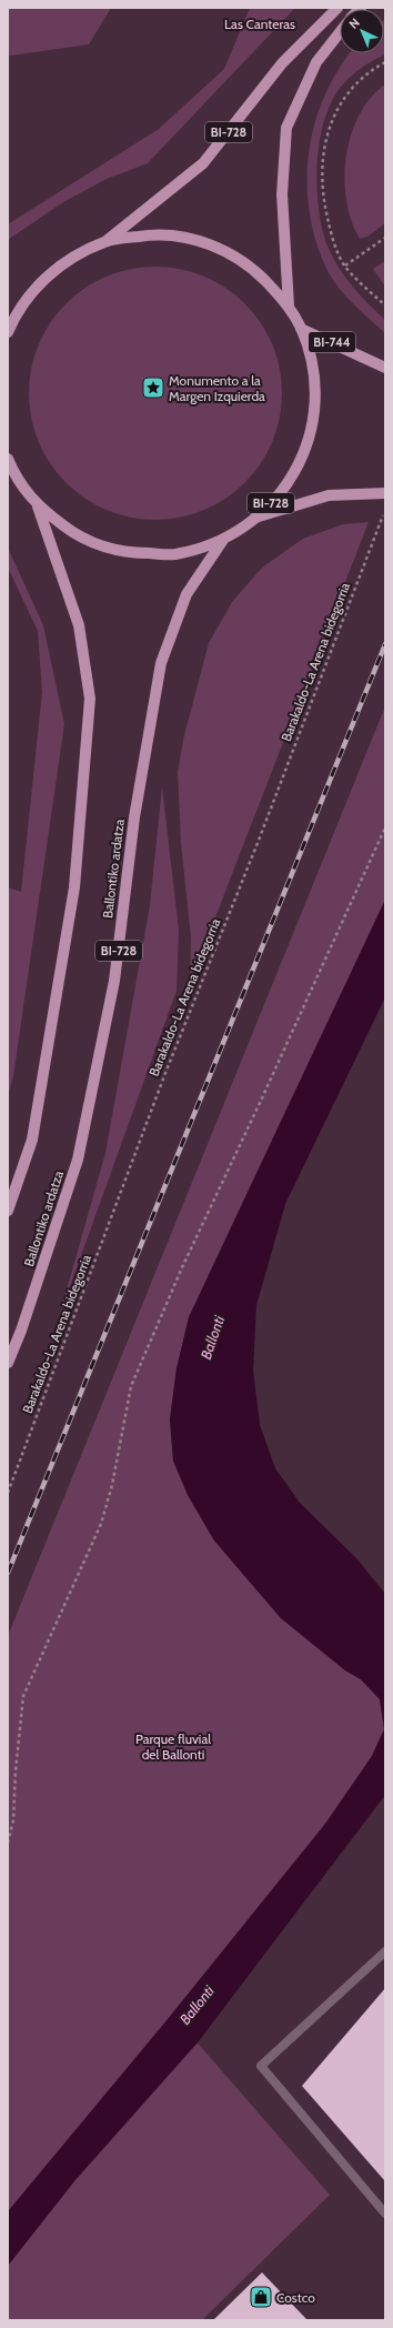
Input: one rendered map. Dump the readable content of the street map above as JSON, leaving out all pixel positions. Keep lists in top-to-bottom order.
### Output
{
  "streets": {
    "main road": ["BI-728", "BI-744", "Ballontiko ardatza"],
    "path": ["Barakaldo-La Arena bidegorria"]
  },
  "crossings": [
    ["BI-728", "BI-744"],
    ["BI-728", "Ballontiko ardatza"]
  ],
  "water": ["Ballonti"],
  "parks": ["Las Canteras", "Parque fluvial del Ballonti"],
  "places": {
    "place": ["Monumento a la Margen Izquierda"],
    "shop": ["Costco"]
  },
  "north": "top left"
}
